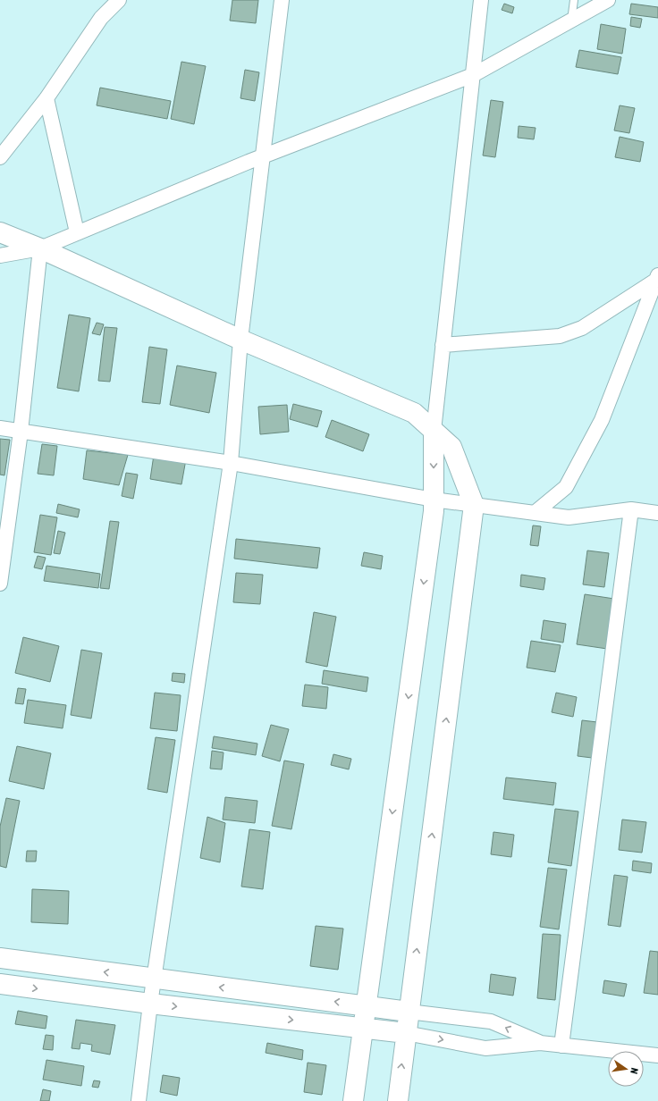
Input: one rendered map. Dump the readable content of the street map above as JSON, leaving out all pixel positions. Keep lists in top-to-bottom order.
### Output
{
  "north": "right"
}
